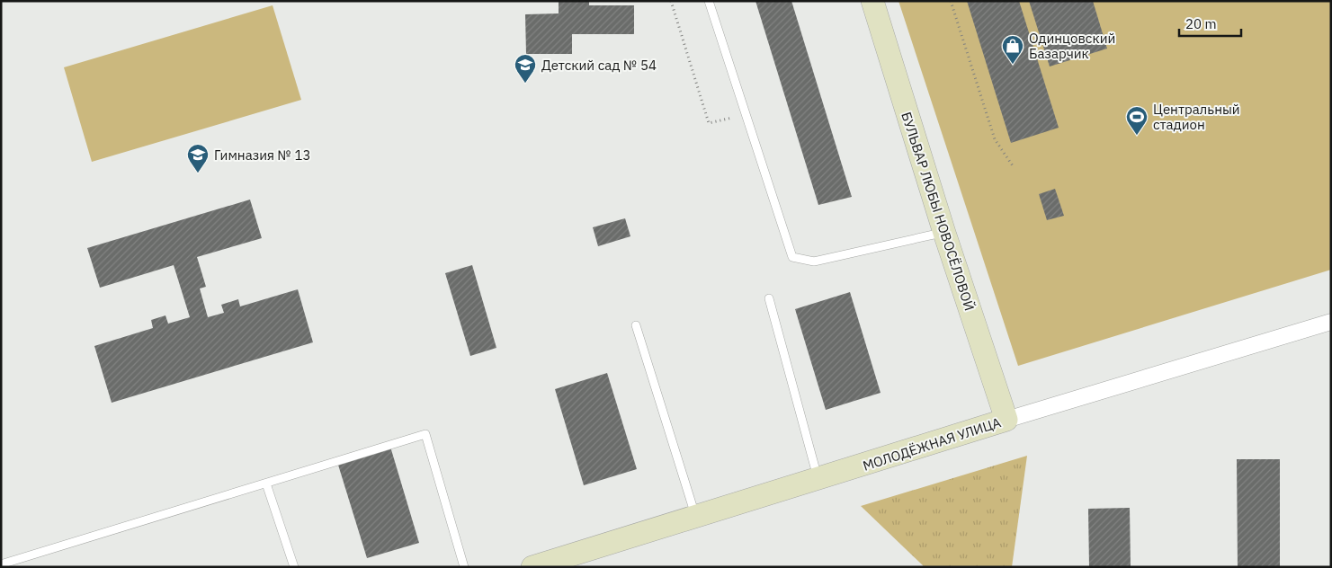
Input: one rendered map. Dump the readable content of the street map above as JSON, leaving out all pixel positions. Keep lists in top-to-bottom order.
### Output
{
  "streets": {
    "street": ["БУЛЬВАР ЛЮБЫ НОВОСЁЛОВОЙ", "МОЛОДЁЖНАЯ УЛИЦА"]
  },
  "crossings": [
    ["БУЛЬВАР ЛЮБЫ НОВОСЁЛОВОЙ", "МОЛОДЁЖНАЯ УЛИЦА"]
  ],
  "places": {
    "shop": ["Одинцовский Базарчик"],
    "school or university": ["Детский сад № 54", "Гимназия № 13"],
    "sports": ["Центральный стадион"]
  },
  "scale_bar": "20 m"
}
